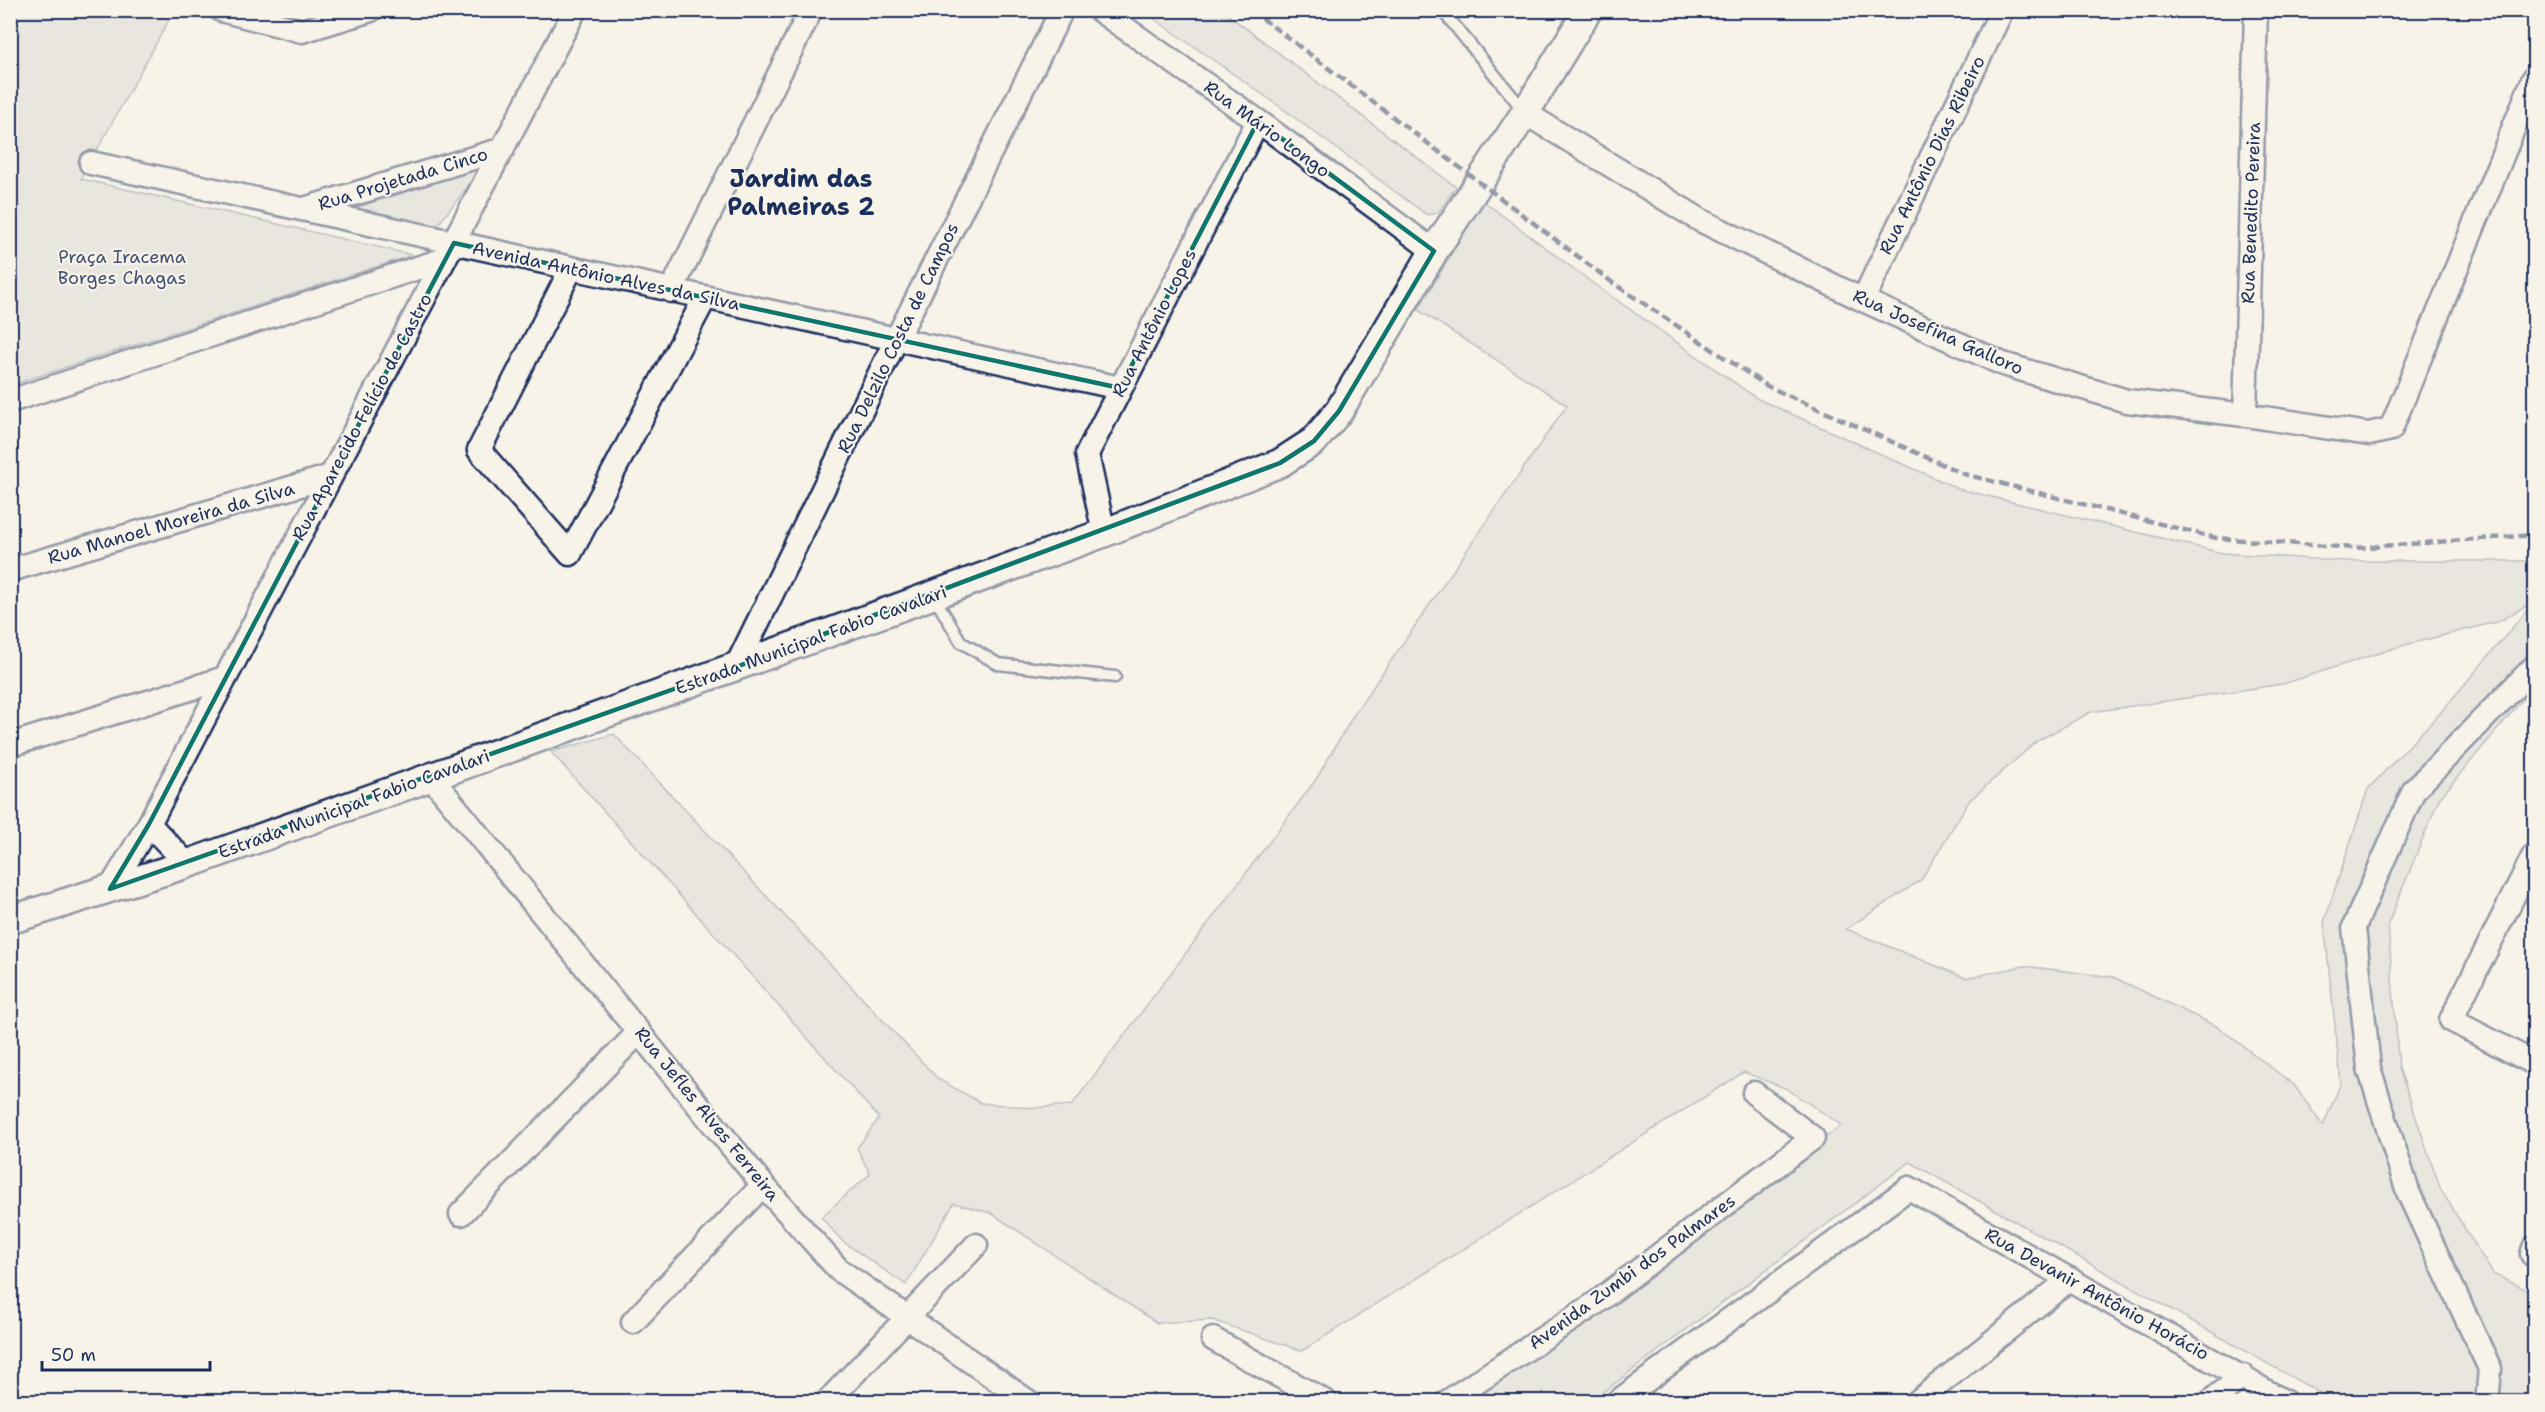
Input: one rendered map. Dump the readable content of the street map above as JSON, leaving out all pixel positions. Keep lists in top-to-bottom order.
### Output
{
  "streets": {
    "street": [
      "Rua Mário Longo",
      "Rua Antônio Dias Ribeiro",
      "Rua Projetada Cinco",
      "Rua Benedito Pereira",
      "Avenida Antônio Alves da Silva",
      "Rua Antônio Lopes",
      "Rua Josefina Galloro",
      "Rua Delzilo Costa de Campos",
      "Rua Aparecido Felício de Castro",
      "Rua Manoel Moreira da Silva",
      "Estrada Municipal Fabio Cavalari",
      "Rua Jefles Alves Ferreira",
      "Avenida Zumbi dos Palmares",
      "Rua Devanir Antônio Horácio"
    ]
  },
  "crossings": [
    ["Rua Mário Longo", "Rua Antônio Lopes"],
    ["Rua Mário Longo", "Estrada Municipal Fabio Cavalari"],
    ["Rua Antônio Dias Ribeiro", "Rua Josefina Galloro"],
    ["Rua Projetada Cinco", "Avenida Antônio Alves da Silva"],
    ["Rua Projetada Cinco", "Rua Aparecido Felício de Castro"],
    ["Rua Benedito Pereira", "Rua Josefina Galloro"],
    ["Avenida Antônio Alves da Silva", "Rua Antônio Lopes"],
    ["Avenida Antônio Alves da Silva", "Rua Delzilo Costa de Campos"],
    ["Avenida Antônio Alves da Silva", "Rua Aparecido Felício de Castro"],
    ["Rua Antônio Lopes", "Estrada Municipal Fabio Cavalari"],
    ["Rua Josefina Galloro", "Estrada Municipal Fabio Cavalari"],
    ["Rua Delzilo Costa de Campos", "Estrada Municipal Fabio Cavalari"],
    ["Rua Aparecido Felício de Castro", "Rua Manoel Moreira da Silva"],
    ["Rua Aparecido Felício de Castro", "Estrada Municipal Fabio Cavalari"],
    ["Estrada Municipal Fabio Cavalari", "Rua Jefles Alves Ferreira"]
  ],
  "districts": ["Jardim das Palmeiras 2"],
  "parks": ["Praça Iracema Borges Chagas"],
  "scale_bar": "50 m"
}
